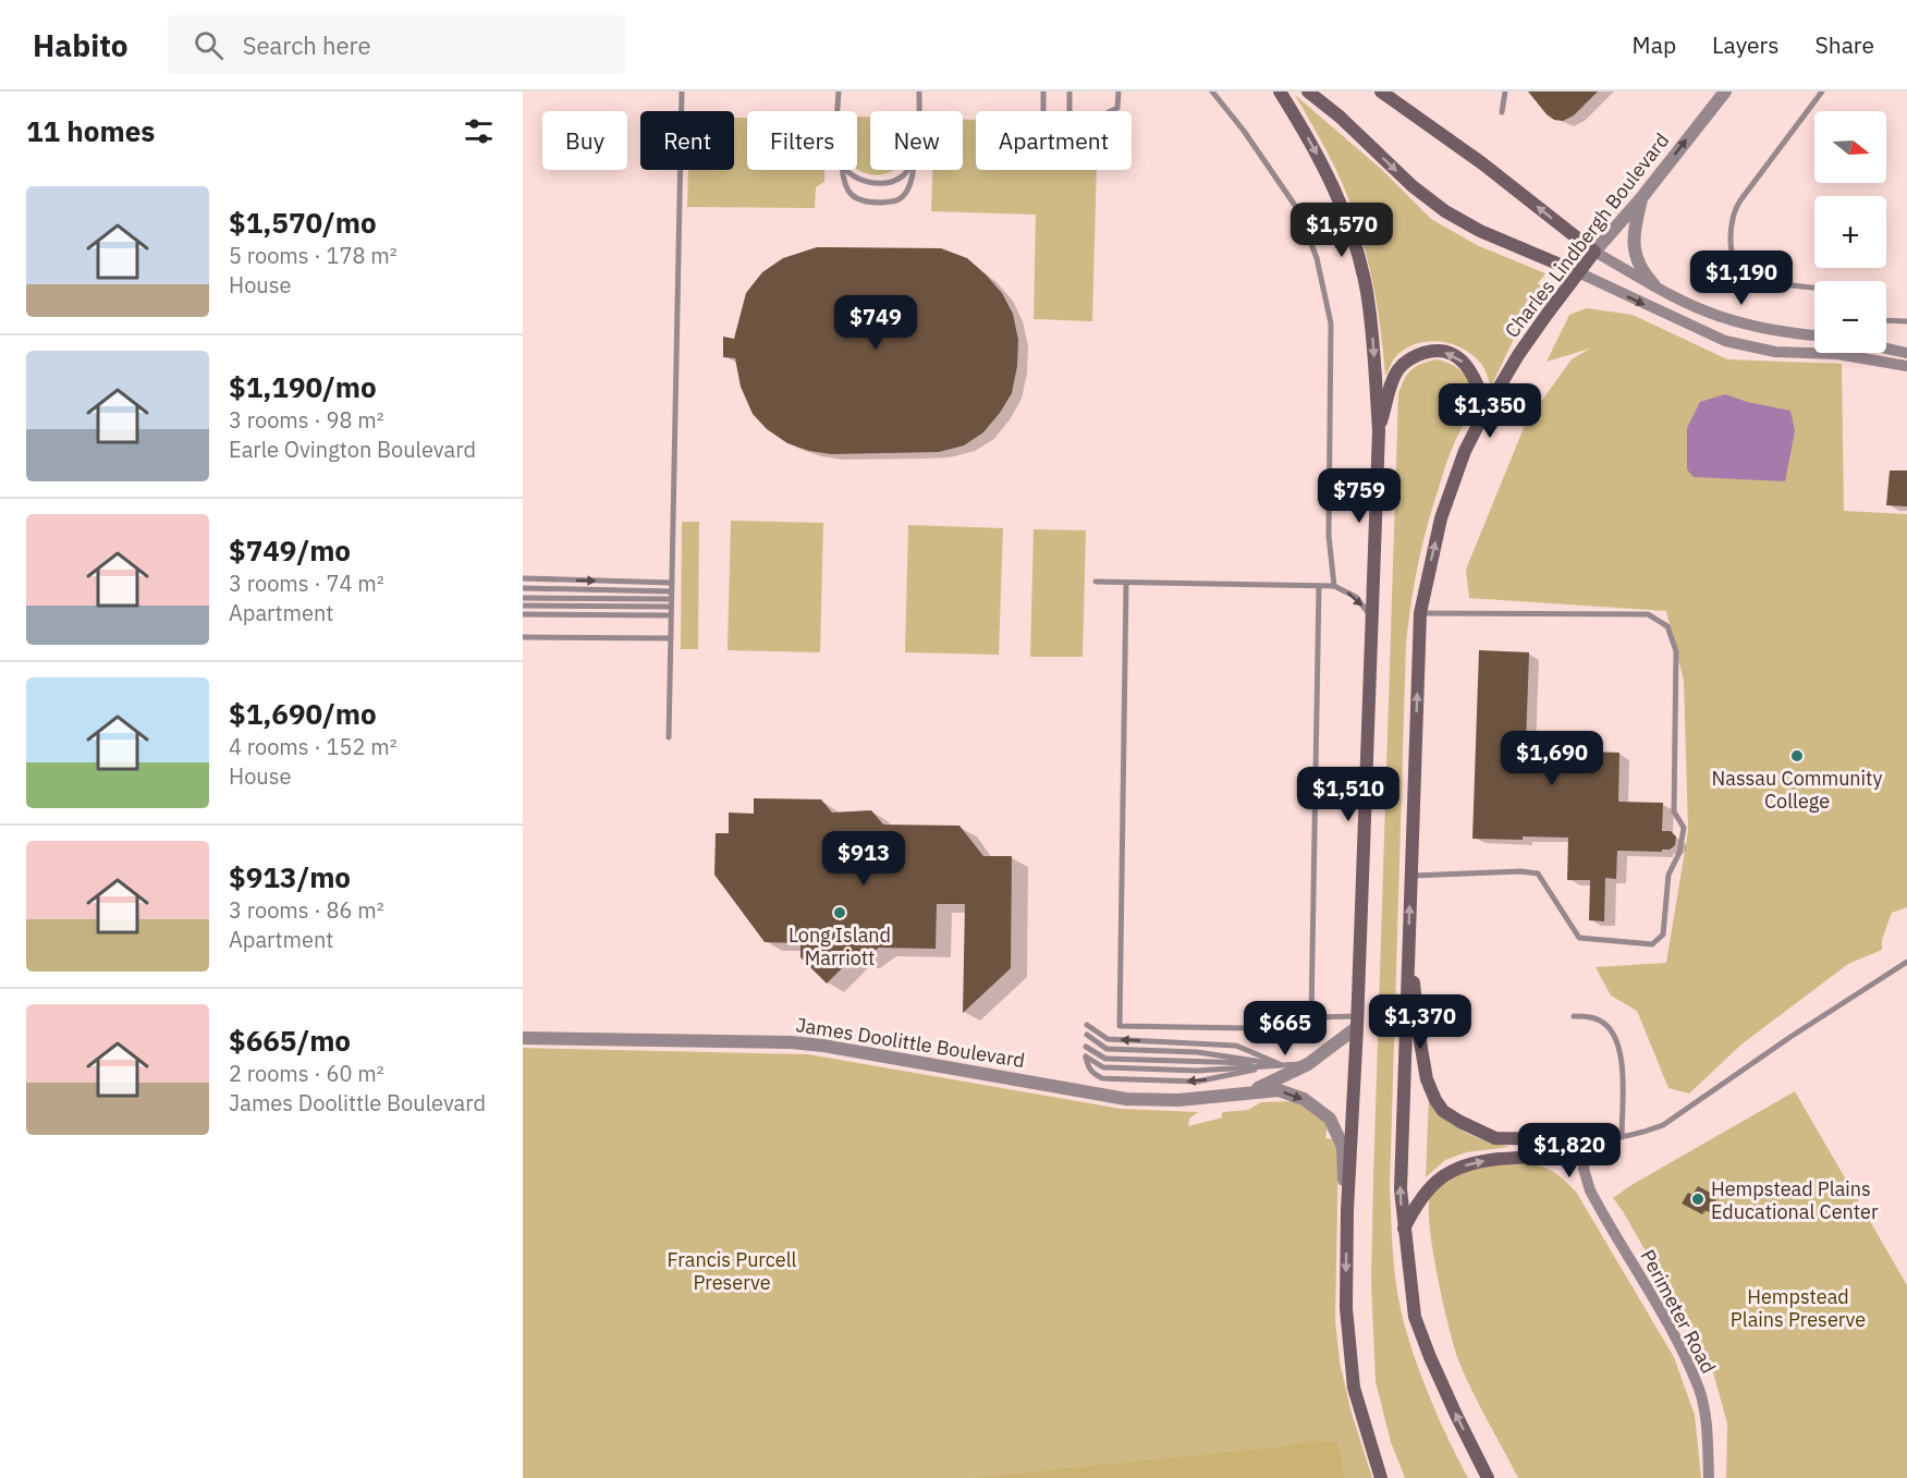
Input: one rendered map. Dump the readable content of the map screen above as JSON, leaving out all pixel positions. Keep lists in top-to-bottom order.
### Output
{
  "streets": {
    "main road": ["Charles Lindbergh Boulevard"],
    "street": ["James Doolittle Boulevard", "Perimeter Road"]
  },
  "parks": ["Francis Purcell Preserve", "Hempstead Plains Preserve"],
  "places": ["Nassau Community College", "Long Island Marriott", "Hempstead Plains Educational Center"],
  "north": "right",
  "page": {
    "header": "Habito",
    "search": "Search here",
    "nav": ["Map", "Layers", "Share"],
    "heading": "11 homes",
    "map_buttons": ["+", "−"],
    "chip": [
      "Buy",
      "Rent",
      "Filters",
      "New",
      "Apartment"
    ],
    "list": [
      {
        "name": "$1,570/mo",
        "note": "5 rooms · 178 m² · House"
      },
      {
        "name": "$1,190/mo",
        "note": "3 rooms · 98 m² · Earle Ovington Boulevard"
      },
      {
        "name": "$749/mo",
        "note": "3 rooms · 74 m² · Apartment"
      },
      {
        "name": "$1,690/mo",
        "note": "4 rooms · 152 m² · House"
      },
      {
        "name": "$913/mo",
        "note": "3 rooms · 86 m² · Apartment"
      },
      {
        "name": "$665/mo",
        "note": "2 rooms · 60 m² · James Doolittle Boulevard"
      }
    ],
    "price": [
      "$1,570",
      "$1,190",
      "$749",
      "$1,350",
      "$759",
      "$1,690",
      "$1,510",
      "$913",
      "$1,370",
      "$665",
      "$1,820"
    ]
  }
}
